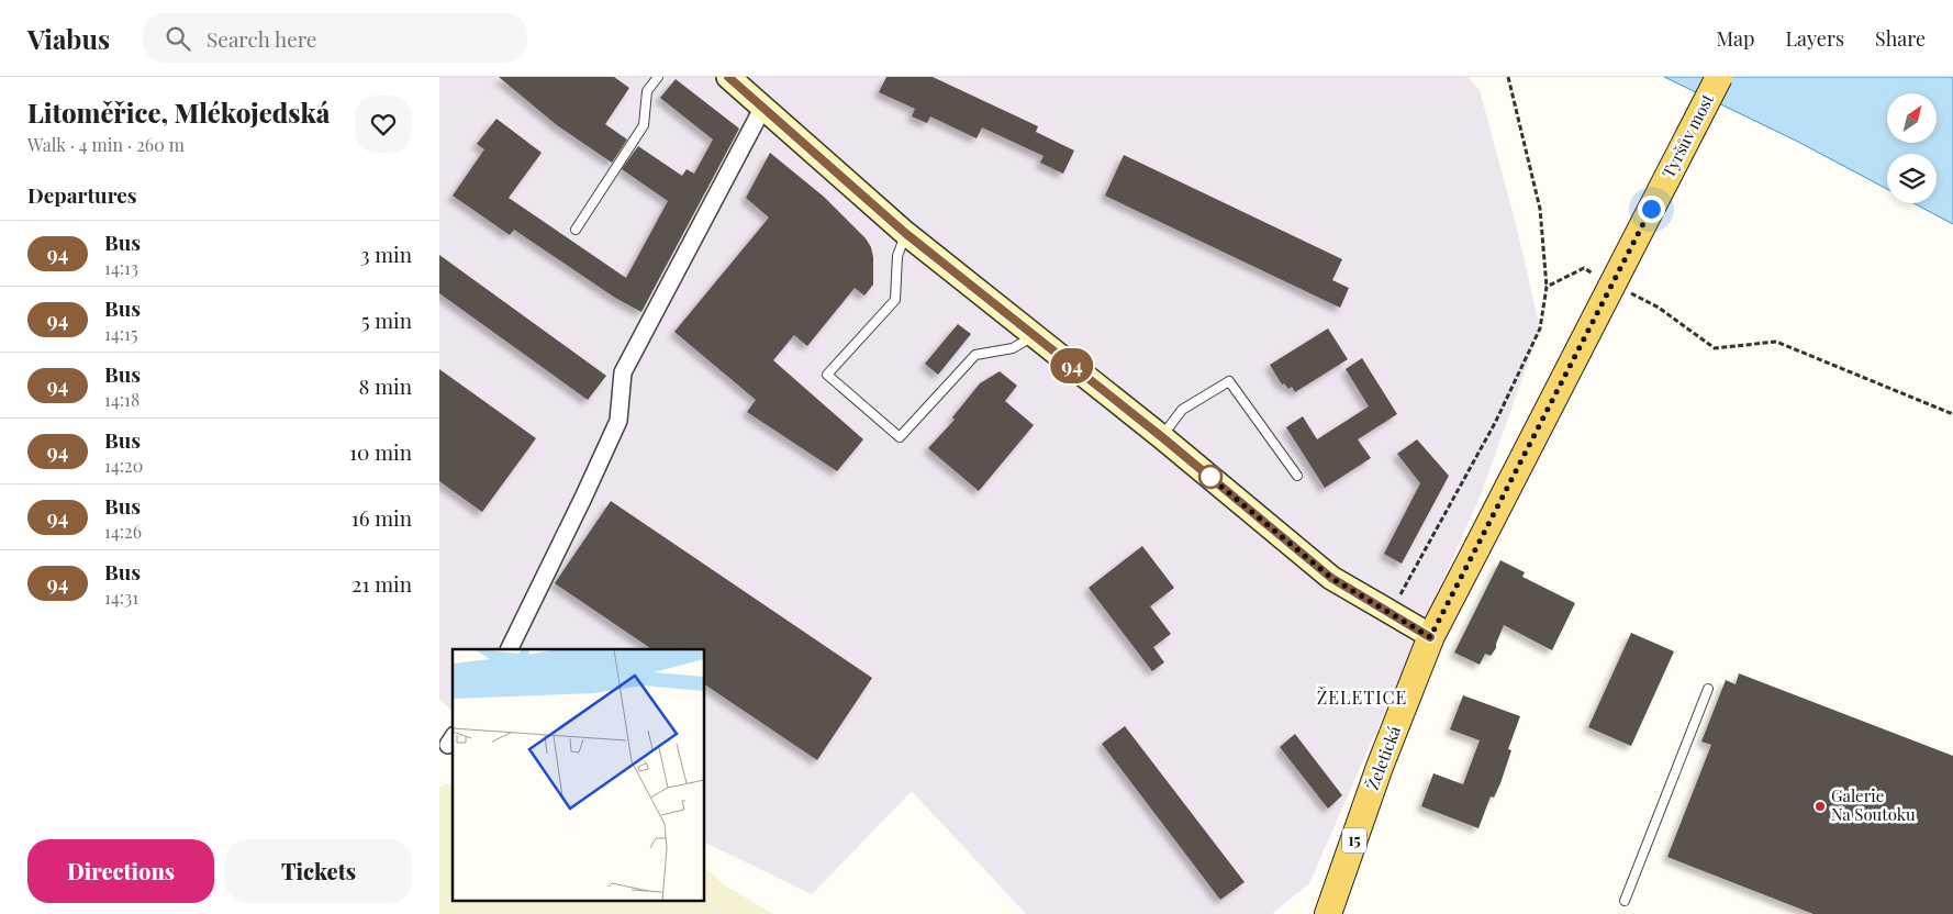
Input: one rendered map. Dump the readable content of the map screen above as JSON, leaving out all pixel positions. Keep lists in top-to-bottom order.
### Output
{
  "streets": {
    "main road": ["Tyršův most", "Želetická", "15"]
  },
  "crossings": [
    ["Tyršův most", "Želetická"]
  ],
  "districts": ["ŽELETICE"],
  "places": ["Galerie Na Soutoku"],
  "lines": ["bus line 94"],
  "north": "top right",
  "page": {
    "header": "Viabus",
    "search": "Search here",
    "nav": ["Map", "Layers", "Share"],
    "heading": [
      ["Litoměřice, Mlékojedská", "Walk · 4 min · 260 m"],
      "Departures"
    ],
    "on_map": "94",
    "list": [
      {
        "mark": "94",
        "name": "Bus",
        "note": "14:13",
        "value": "3 min"
      },
      {
        "mark": "94",
        "name": "Bus",
        "note": "14:15",
        "value": "5 min"
      },
      {
        "mark": "94",
        "name": "Bus",
        "note": "14:18",
        "value": "8 min"
      },
      {
        "mark": "94",
        "name": "Bus",
        "note": "14:20",
        "value": "10 min"
      },
      {
        "mark": "94",
        "name": "Bus",
        "note": "14:26",
        "value": "16 min"
      },
      {
        "mark": "94",
        "name": "Bus",
        "note": "14:31",
        "value": "21 min"
      }
    ],
    "buttons": ["Directions", "Tickets"]
  }
}
